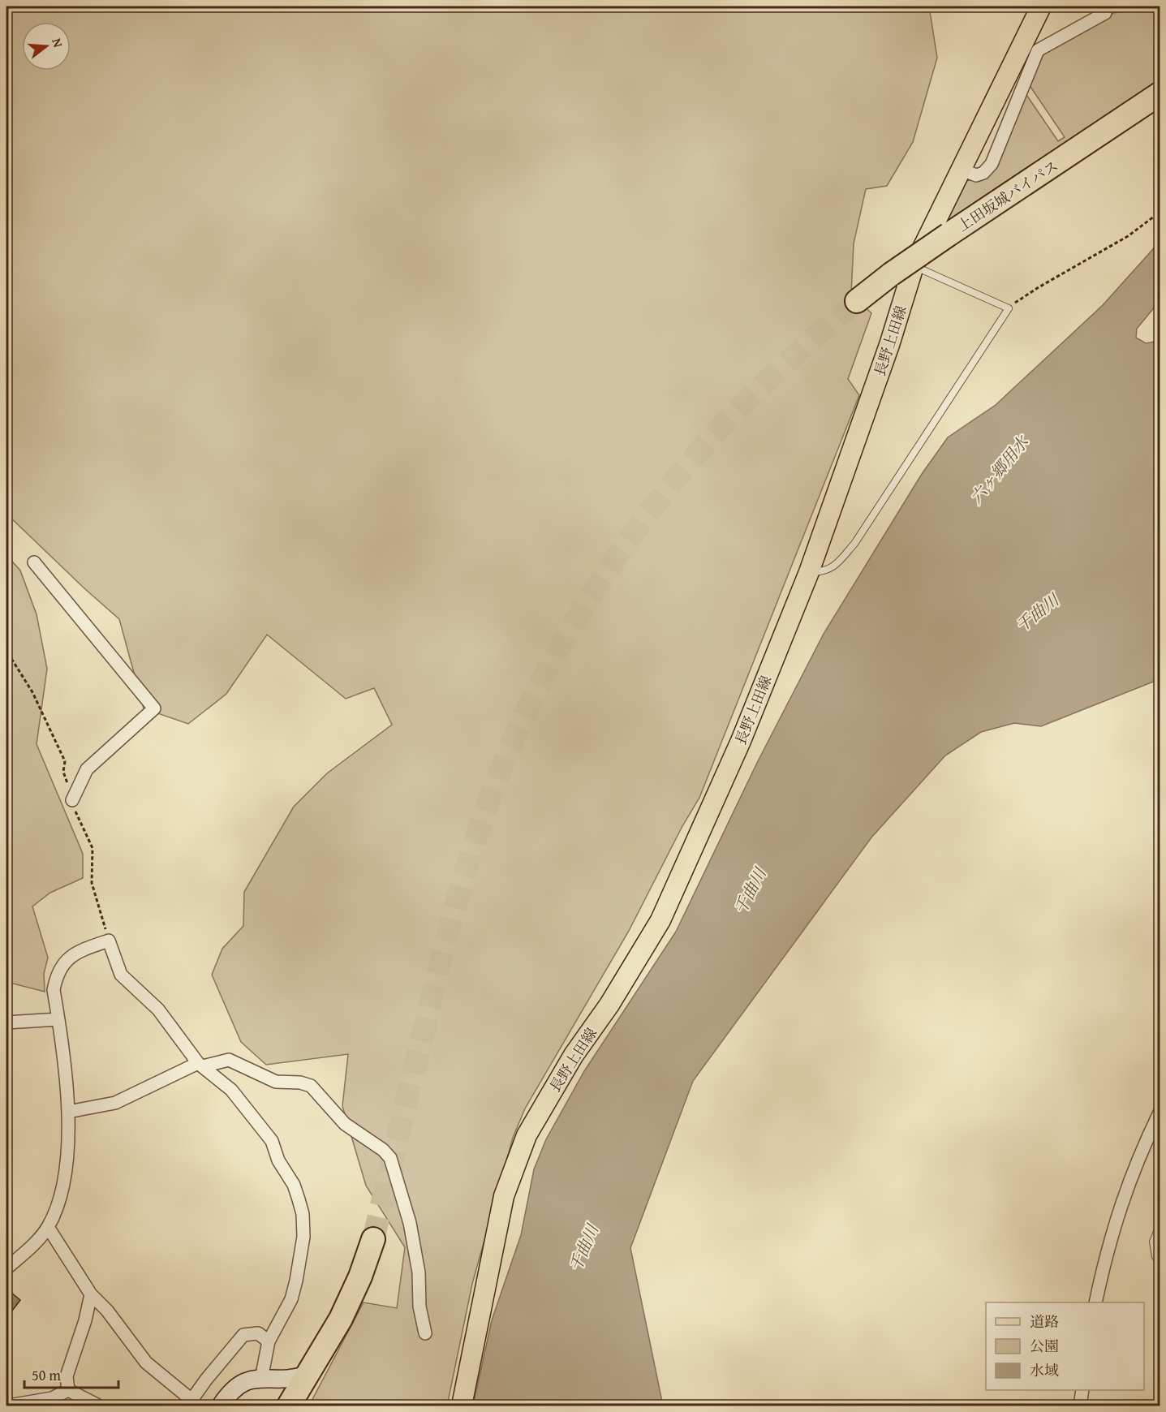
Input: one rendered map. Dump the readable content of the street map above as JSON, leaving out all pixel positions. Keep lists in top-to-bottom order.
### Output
{
  "streets": {
    "highway": ["上田坂城バイパス"],
    "main road": ["長野上田線"]
  },
  "crossings": [
    ["上田坂城バイパス", "長野上田線"]
  ],
  "water": ["六ヶ郷用水", "千曲川"],
  "legend": ["道路", "公園", "水域"],
  "scale_bar": "50 m",
  "north": "right"
}
